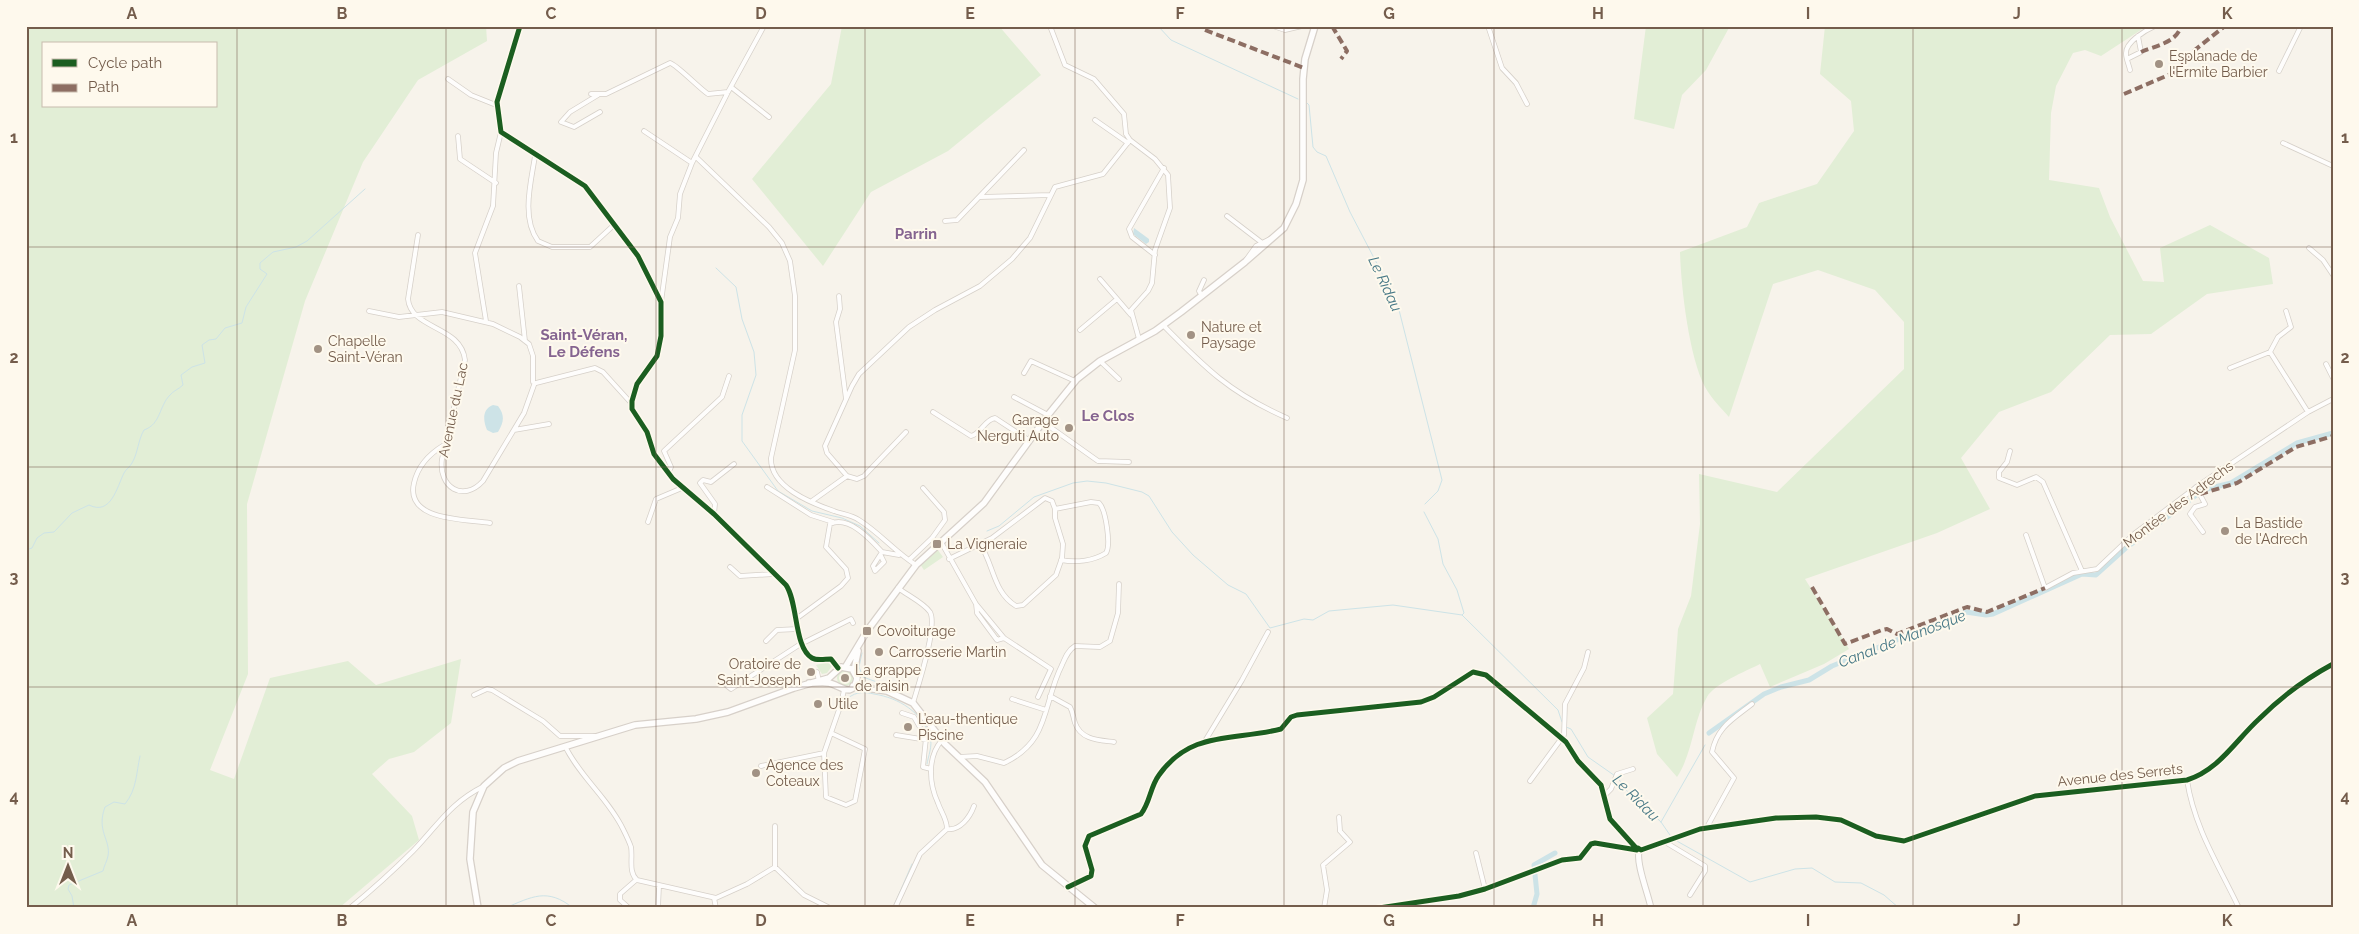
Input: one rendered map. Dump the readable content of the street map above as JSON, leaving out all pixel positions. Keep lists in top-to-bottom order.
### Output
{
  "streets": {
    "street": ["Avenue du Lac", "Montée des Adrechs", "Avenue des Serrets"]
  },
  "districts": ["Parrin", "Saint-Véran, Le Défens", "Le Clos"],
  "water": ["Le Ridau", "Canal de Manosque"],
  "places": {
    "other": [
      "Esplanade de l'Ermite Barbier",
      "Nature et Paysage",
      "Chapelle Saint-Véran",
      "Garage Nerguti Auto",
      "La Bastide de l'Adrech",
      "Carrosserie Martin",
      "Oratoire de Saint-Joseph",
      "La grappe de raisin",
      "Utile",
      "L’eau-thentique Piscine",
      "Agence des Coteaux"
    ],
    "transit": ["La Vigneraie", "Covoiturage"]
  },
  "legend": ["Cycle path", "Path"],
  "north": "top",
  "grid": {
    "columns": [
      "A",
      "B",
      "C",
      "D",
      "E",
      "F",
      "G",
      "H",
      "I",
      "J",
      "K"
    ],
    "rows": [
      "1",
      "2",
      "3",
      "4"
    ]
  }
}
